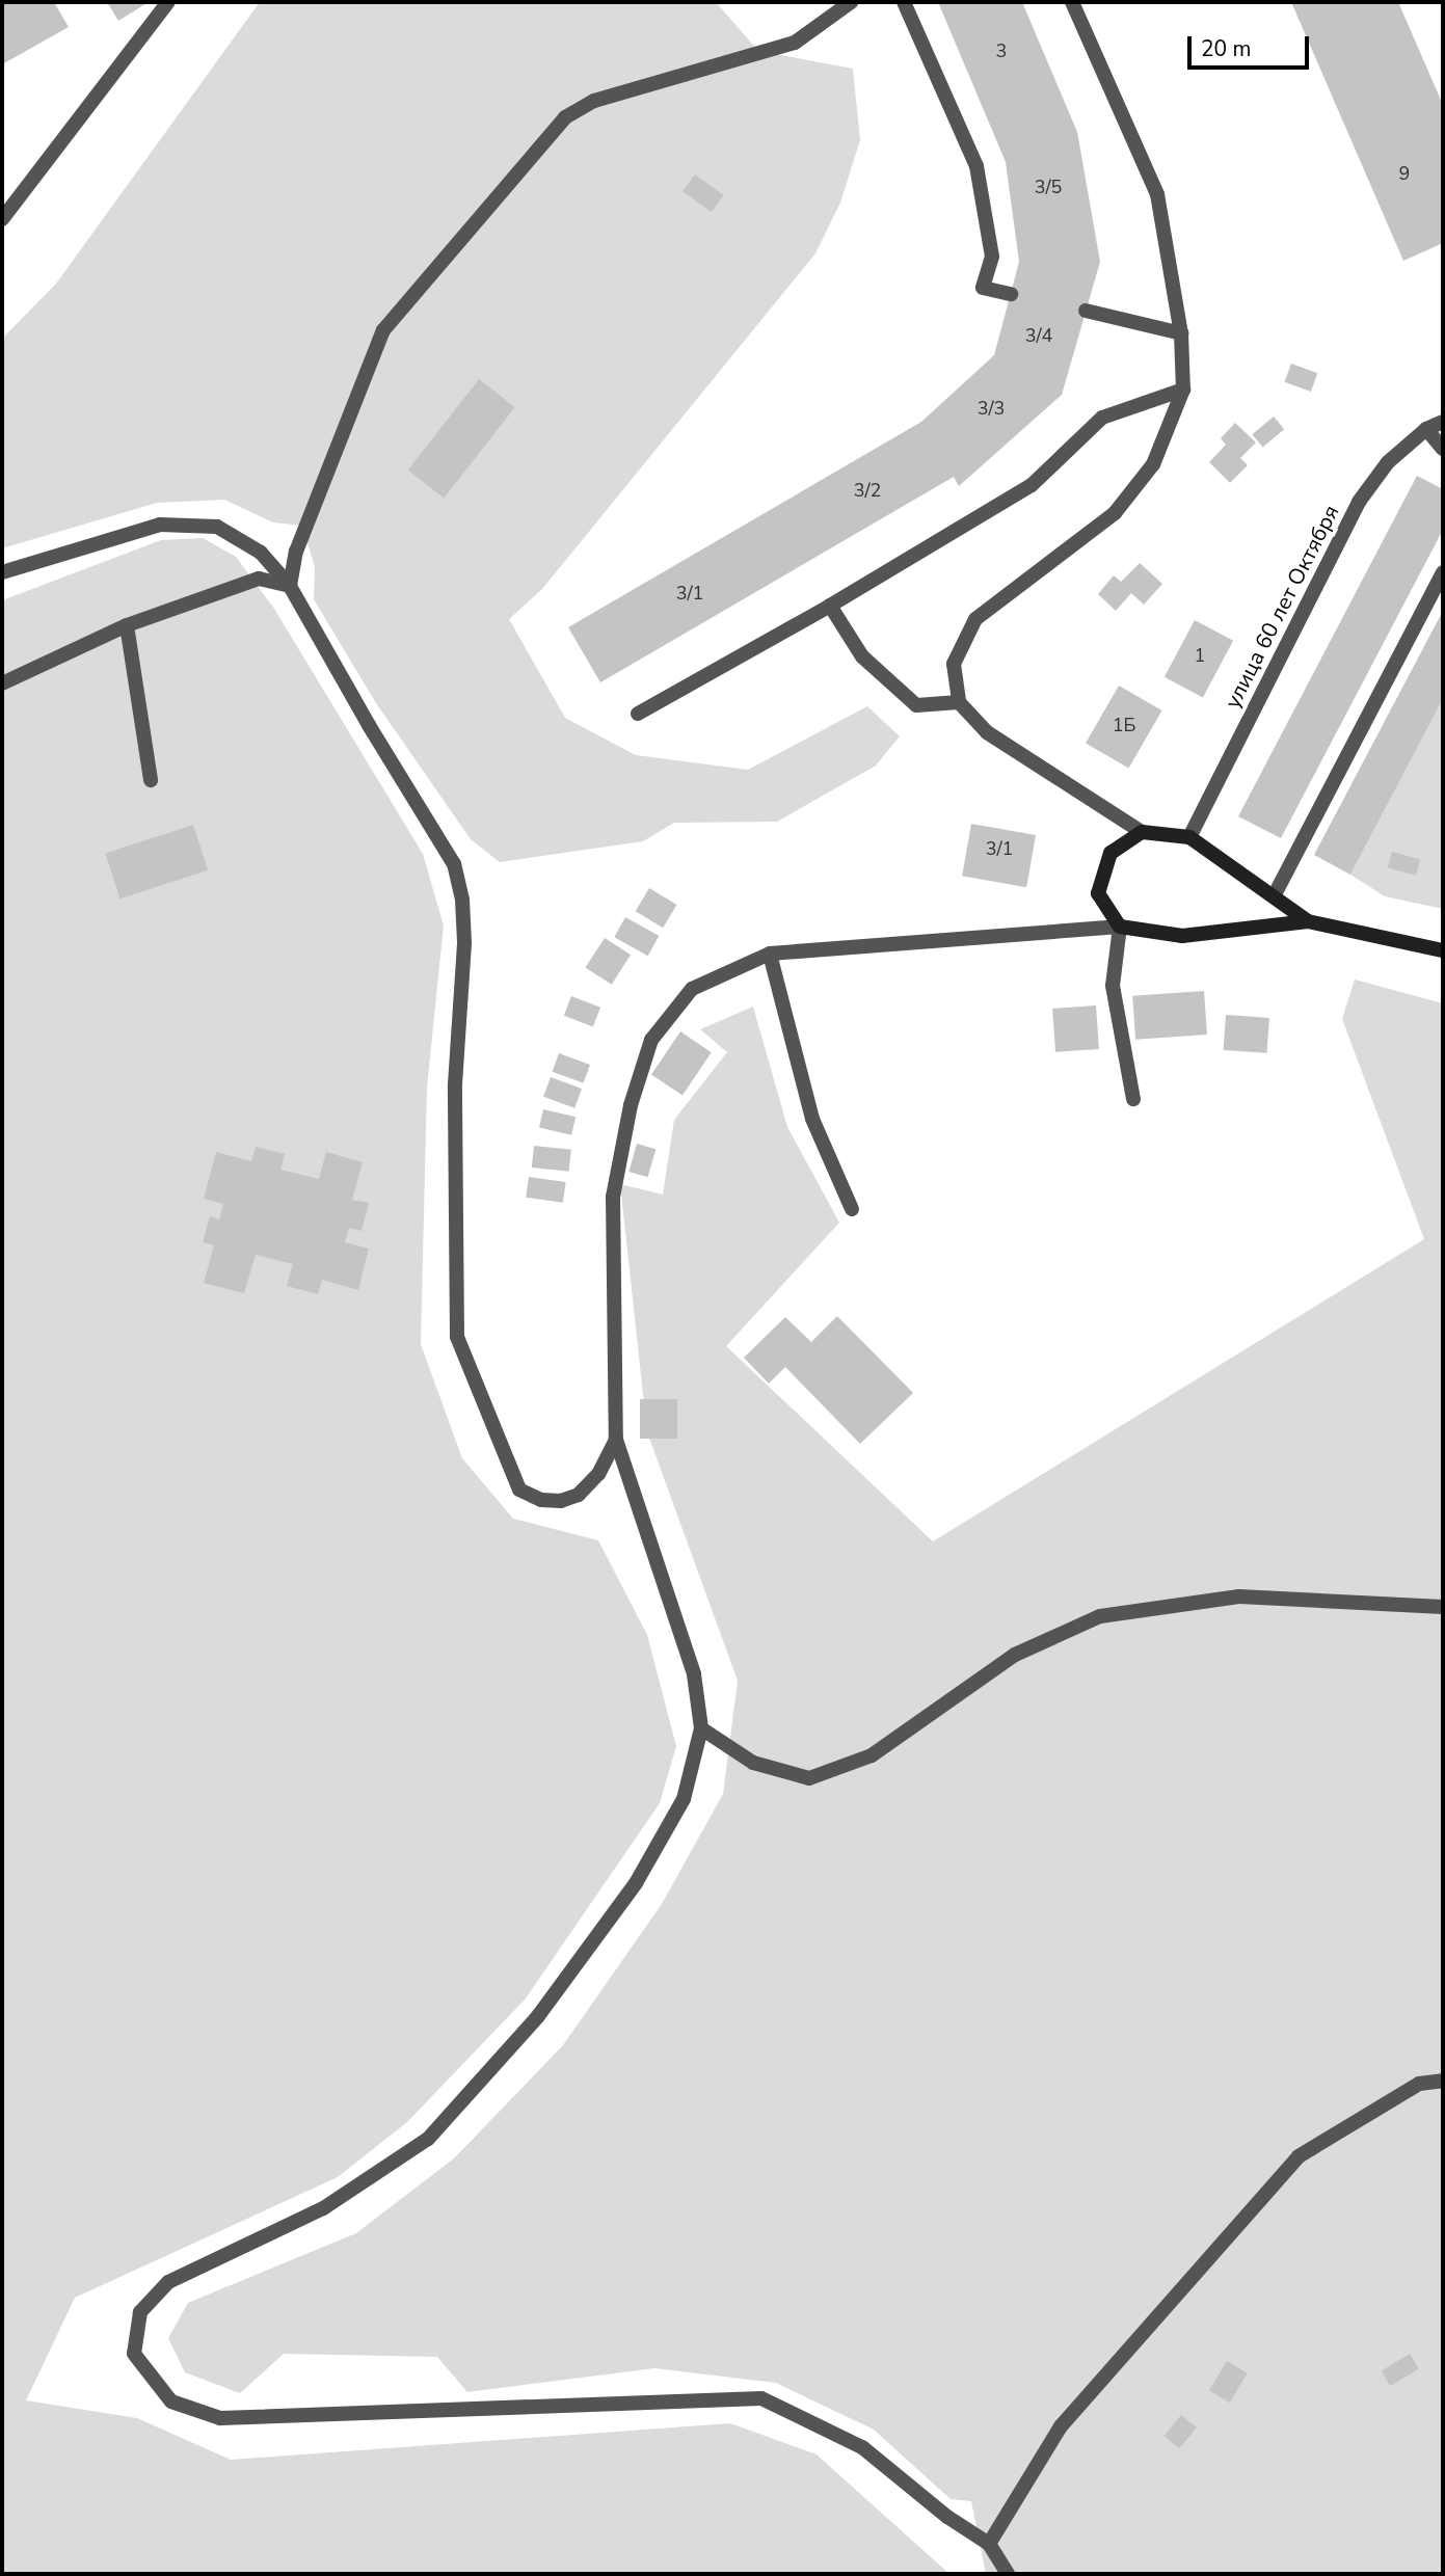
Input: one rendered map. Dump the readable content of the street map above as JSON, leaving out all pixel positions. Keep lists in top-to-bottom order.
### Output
{
  "streets": {
    "street": ["улица 60 лет Октября"]
  },
  "house_numbers": [
    "3",
    "9",
    "3/5",
    "3/4",
    "3/3",
    "3/2",
    "3/1",
    "1",
    "1Б",
    "3/1"
  ],
  "scale_bar": "20 m"
}
